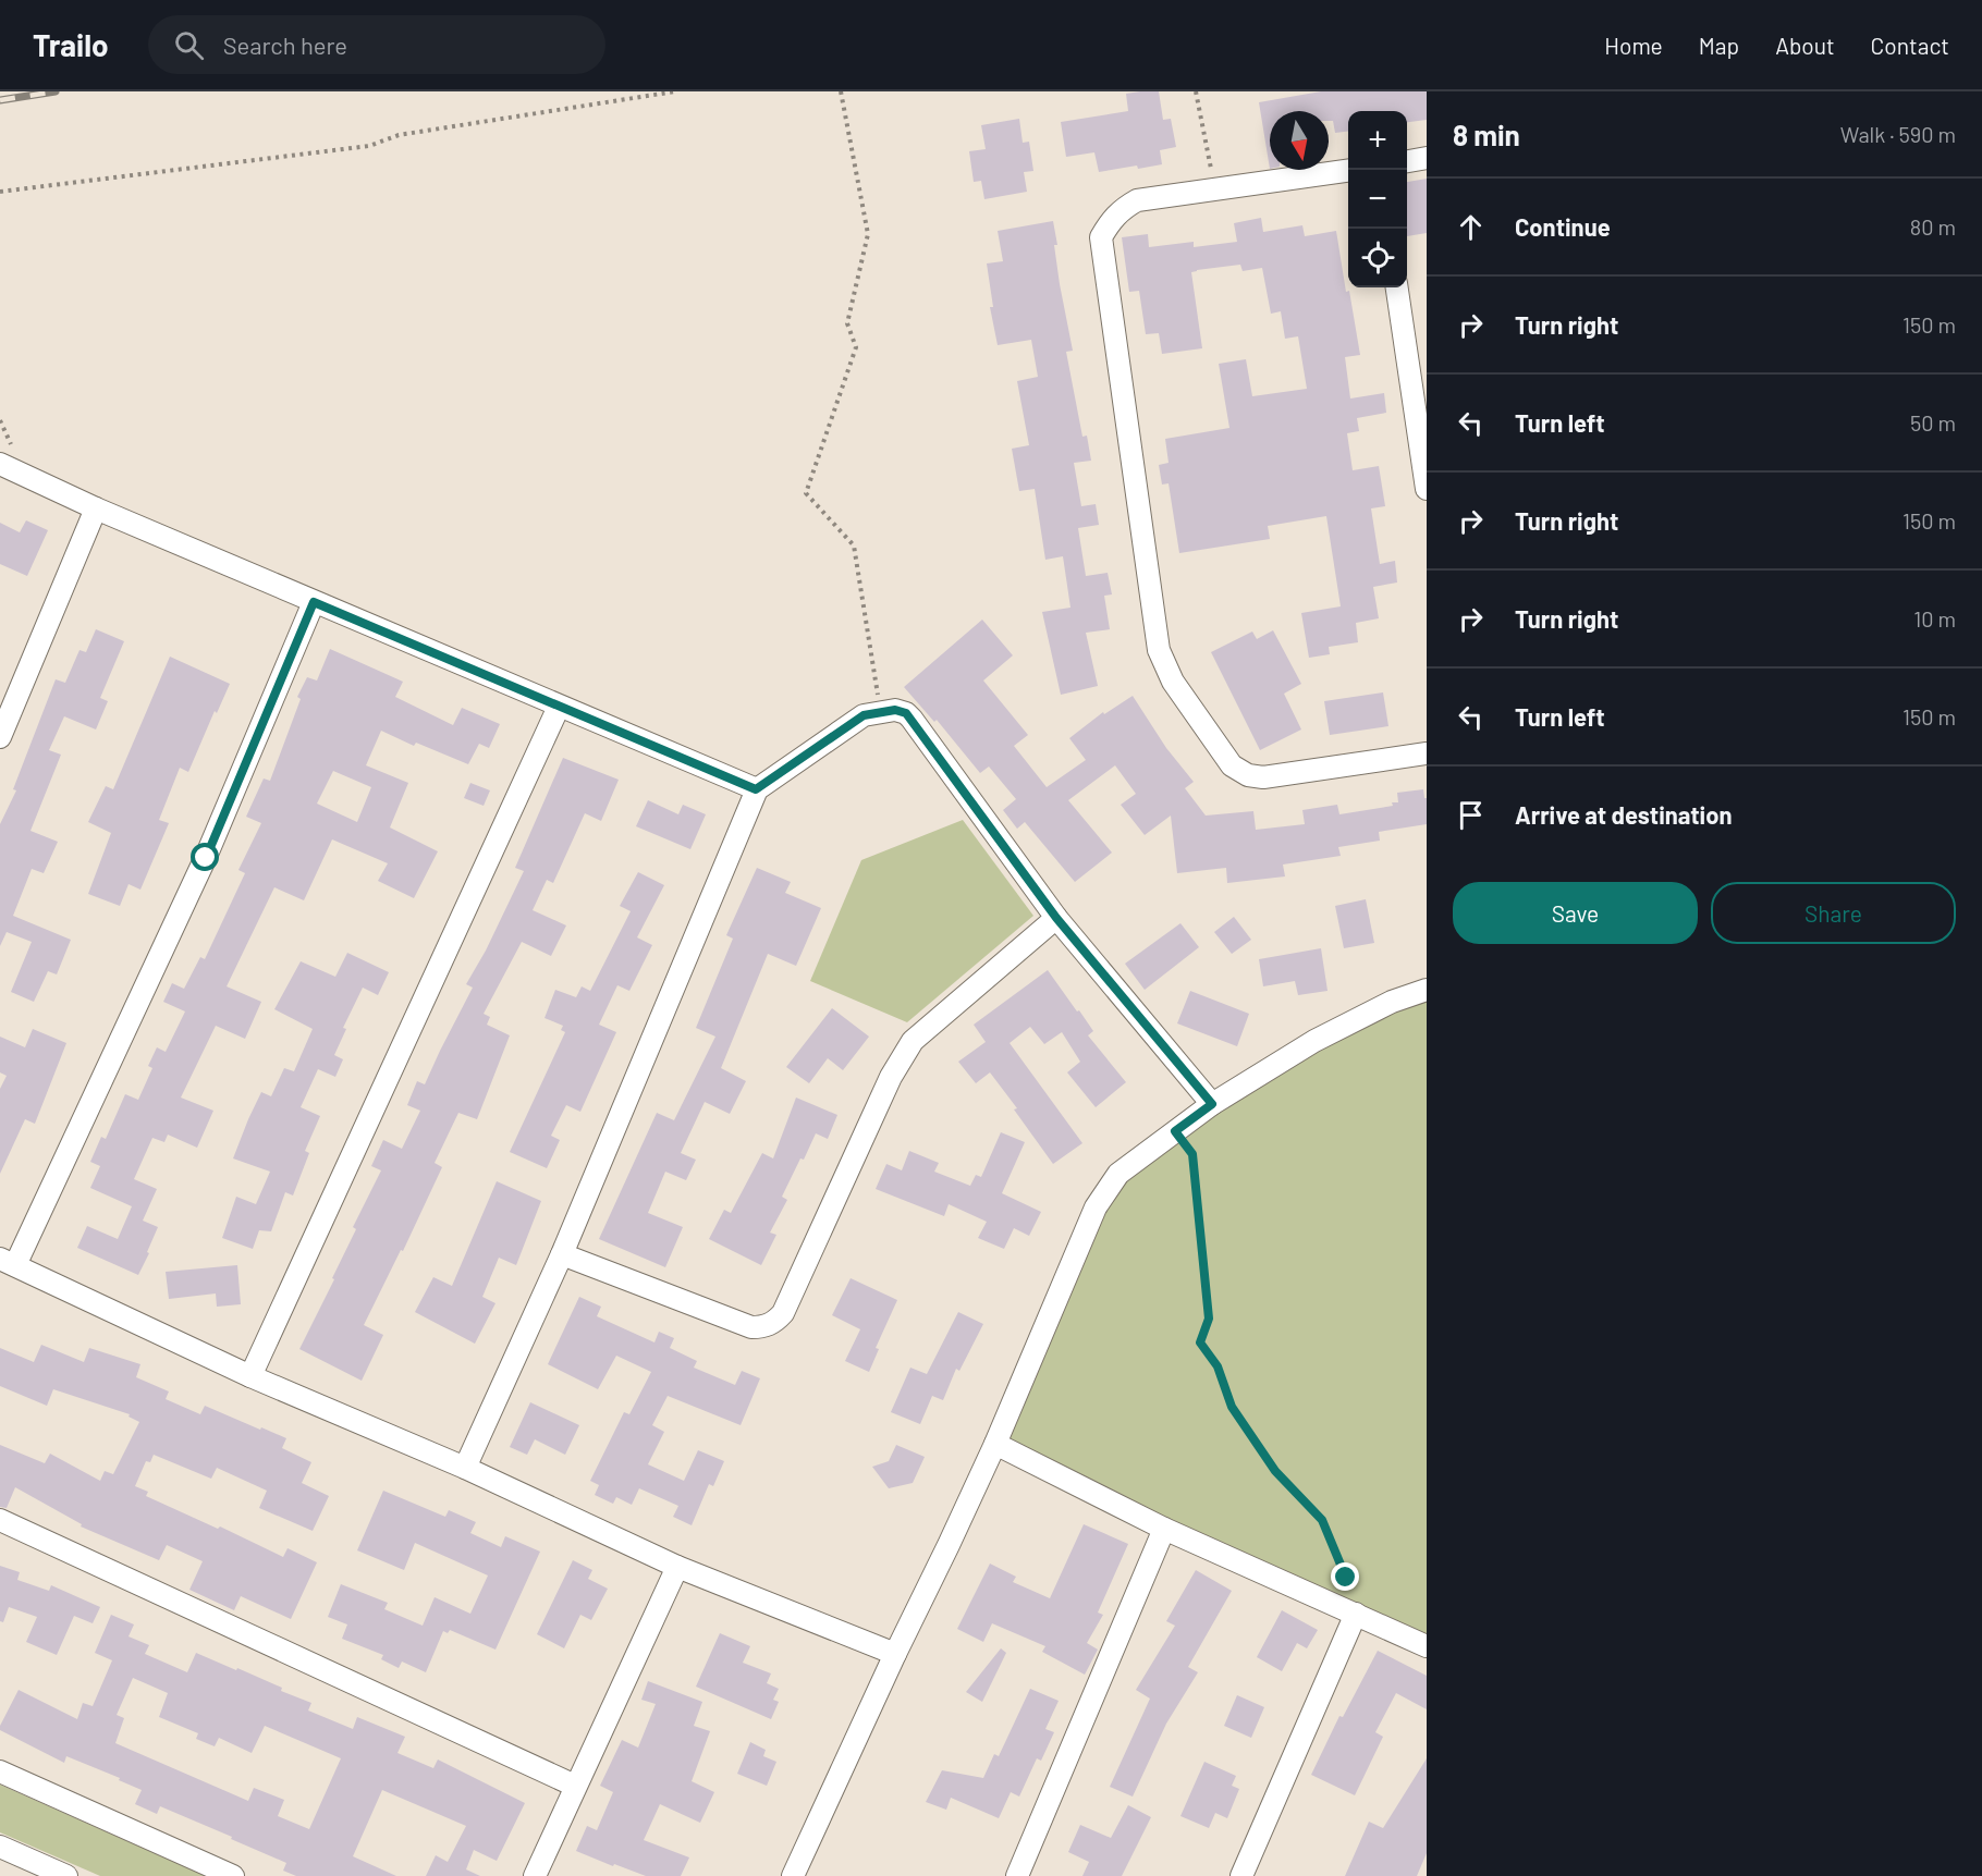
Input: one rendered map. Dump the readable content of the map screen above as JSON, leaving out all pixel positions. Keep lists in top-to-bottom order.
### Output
{
  "north": "bottom",
  "page": {
    "header": "Trailo",
    "search": "Search here",
    "nav": [
      "Home",
      "Map",
      "About",
      "Contact"
    ],
    "heading": ["8 min", "Walk · 590 m"],
    "map_buttons": ["+", "−"],
    "list": [
      ["Continue", "80 m"],
      ["Turn right", "150 m"],
      ["Turn left", "50 m"],
      ["Turn right", "150 m"],
      ["Turn right", "10 m"],
      ["Turn left", "150 m"],
      "Arrive at destination"
    ],
    "buttons": ["Save", "Share"]
  }
}
